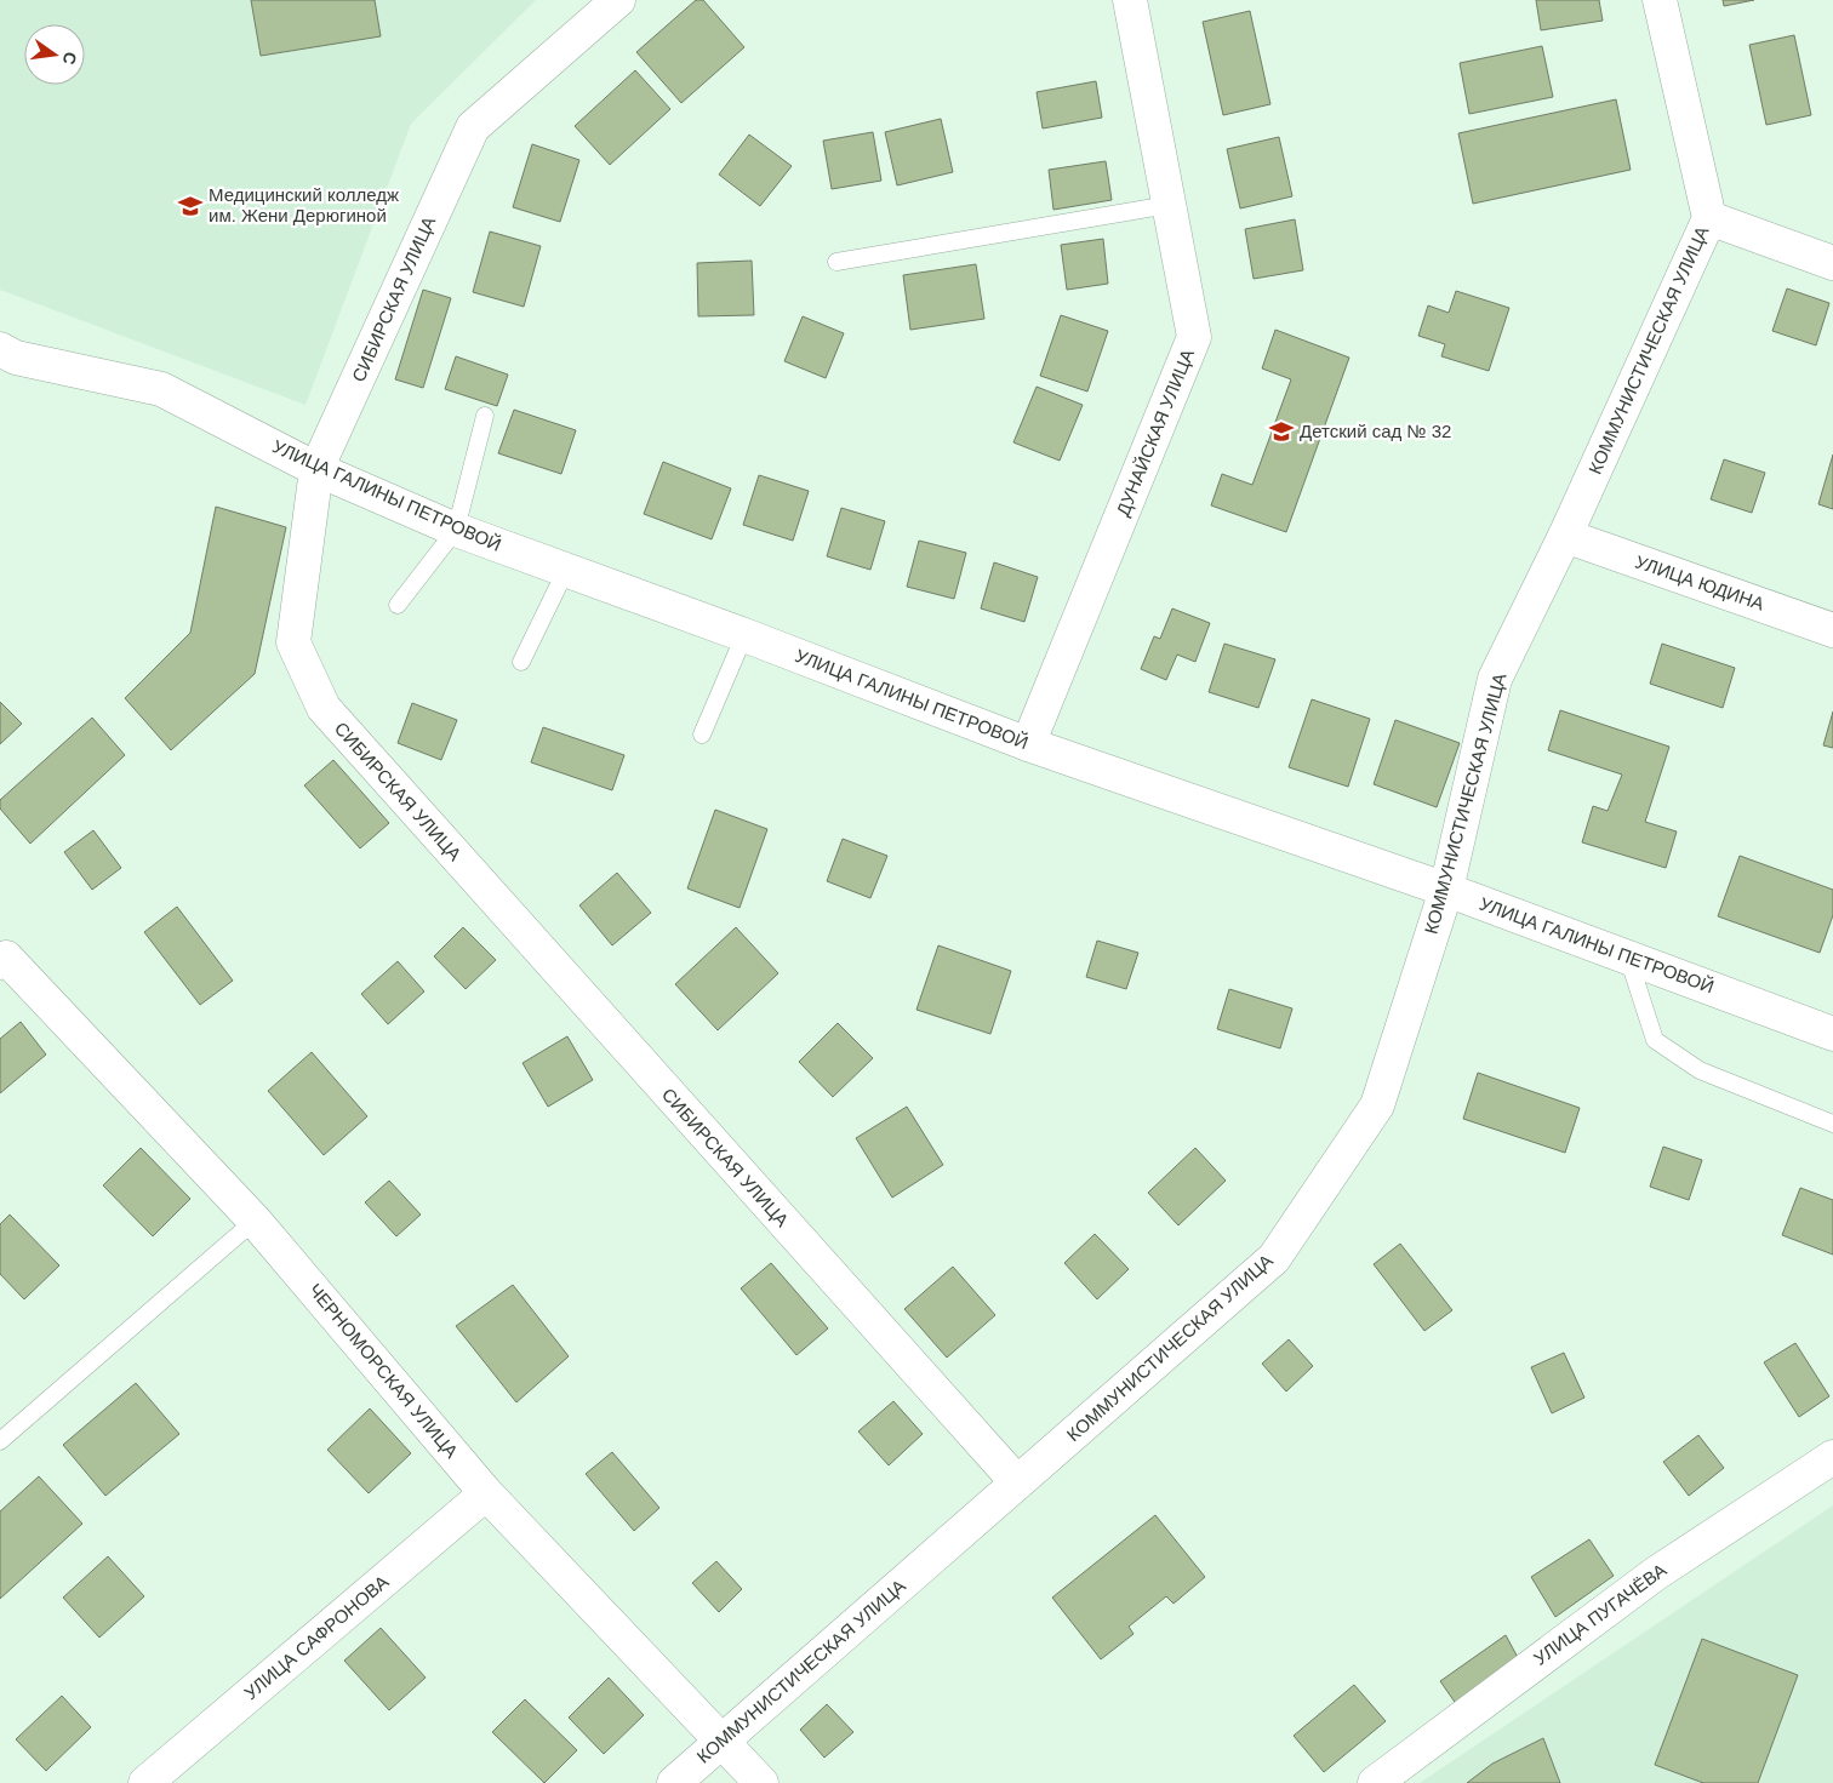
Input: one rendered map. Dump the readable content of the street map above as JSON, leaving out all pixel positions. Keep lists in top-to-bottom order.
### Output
{
  "streets": {
    "street": [
      "СИБИРСКАЯ УЛИЦА",
      "КОММУНИСТИЧЕСКАЯ УЛИЦА",
      "ДУНАЙСКАЯ УЛИЦА",
      "УЛИЦА ГАЛИНЫ ПЕТРОВОЙ",
      "УЛИЦА ЮДИНА",
      "ЧЕРНОМОРСКАЯ УЛИЦА",
      "УЛИЦА ПУГАЧЁВА",
      "УЛИЦА САФРОНОВА"
    ]
  },
  "crossings": [
    ["СИБИРСКАЯ УЛИЦА", "КОММУНИСТИЧЕСКАЯ УЛИЦА"],
    ["СИБИРСКАЯ УЛИЦА", "УЛИЦА ГАЛИНЫ ПЕТРОВОЙ"],
    ["КОММУНИСТИЧЕСКАЯ УЛИЦА", "УЛИЦА ГАЛИНЫ ПЕТРОВОЙ"],
    ["КОММУНИСТИЧЕСКАЯ УЛИЦА", "УЛИЦА ЮДИНА"],
    ["КОММУНИСТИЧЕСКАЯ УЛИЦА", "ЧЕРНОМОРСКАЯ УЛИЦА"],
    ["ДУНАЙСКАЯ УЛИЦА", "УЛИЦА ГАЛИНЫ ПЕТРОВОЙ"],
    ["ЧЕРНОМОРСКАЯ УЛИЦА", "УЛИЦА САФРОНОВА"]
  ],
  "places": {
    "school or university": ["Медицинский колледж им. Жени Дерюгиной", "Детский сад № 32"]
  },
  "north": "right"
}
